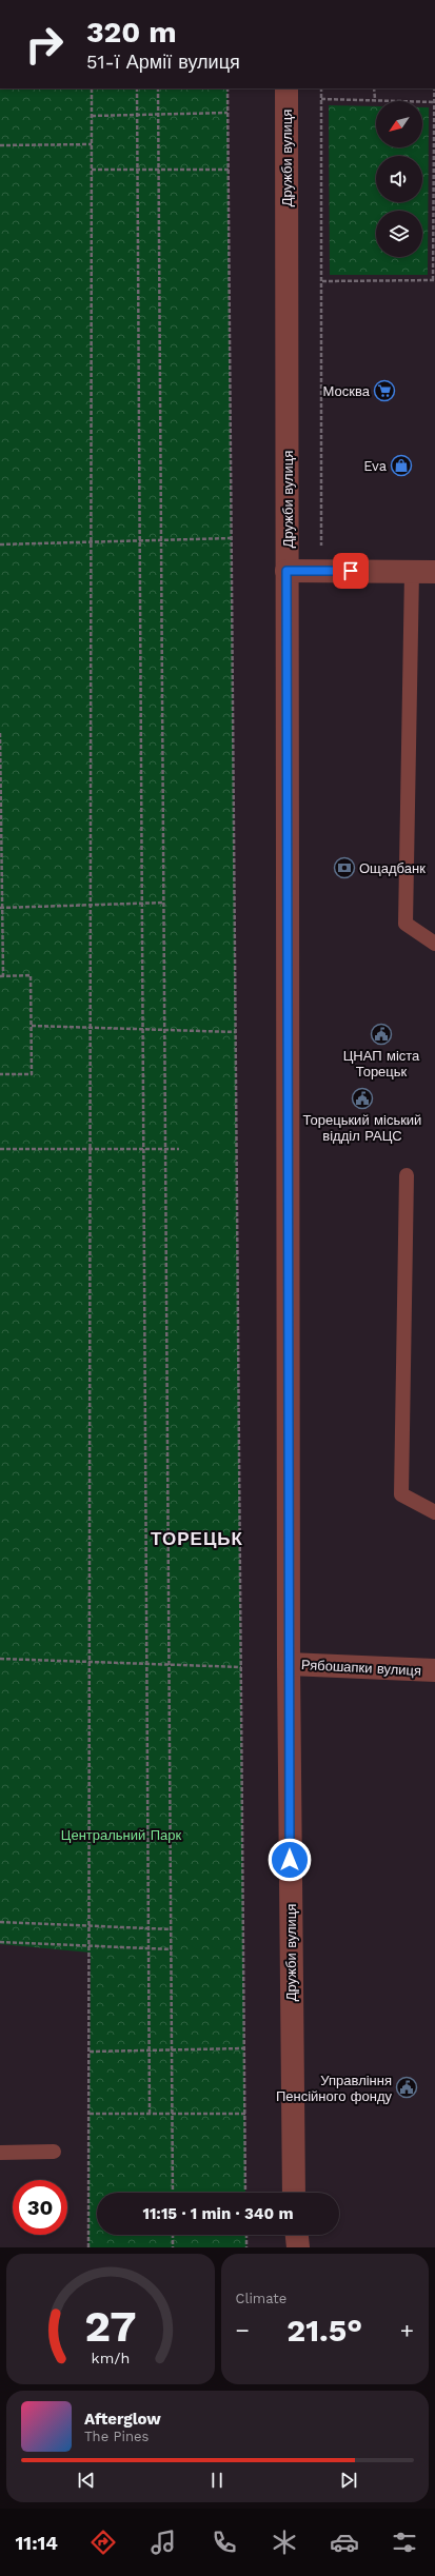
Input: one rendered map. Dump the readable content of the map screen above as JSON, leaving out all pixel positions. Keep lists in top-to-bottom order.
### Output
{
  "streets": {
    "street": ["Дружби вулиця", "Рябошапки вулиця"]
  },
  "crossings": [
    ["Дружби вулиця", "Рябошапки вулиця"]
  ],
  "districts": ["ТОРЕЦЬК"],
  "parks": ["Центральний Парк"],
  "places": {
    "supermarket": ["Москва"],
    "shop": ["Eva"],
    "bank": ["Ощадбанк"],
    "public building": ["ЦНАП міста Торецьк", "Торецький міський відділ РАЦС", "Управління Пенсійного фонду"]
  },
  "north": "bottom left",
  "page": {
    "turn": ["320 m", "51-ї Армії вулиця"],
    "limit": "30",
    "trip": "11:15 · 1 min · 340 m",
    "tile": "Climate",
    "heat": ["−", "21.5°", "+"],
    "song": ["Afterglow", "The Pines"],
    "tabs": "11:14",
    "gauge": ["27", "km/h"]
  }
}
